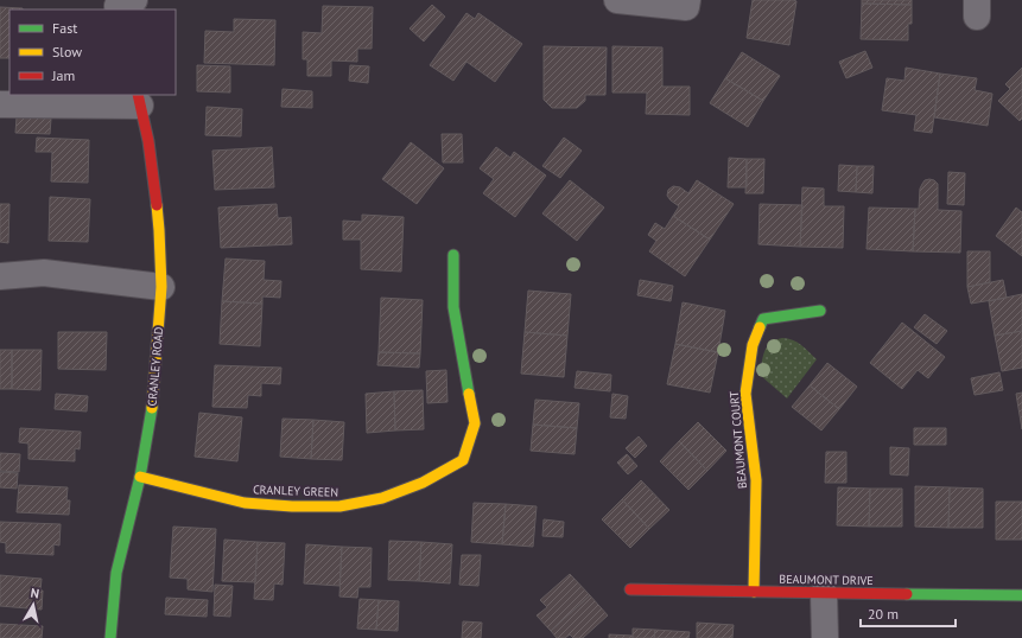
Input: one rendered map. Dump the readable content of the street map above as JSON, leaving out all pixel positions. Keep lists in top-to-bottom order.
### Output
{
  "streets": {
    "street": [
      "CRANLEY ROAD",
      "BEAUMONT COURT",
      "CRANLEY GREEN",
      "BEAUMONT DRIVE"
    ]
  },
  "crossings": [
    ["CRANLEY ROAD", "CRANLEY GREEN"],
    ["BEAUMONT COURT", "BEAUMONT DRIVE"]
  ],
  "legend": ["Fast", "Slow", "Jam"],
  "scale_bar": "20 m",
  "north": "top"
}
